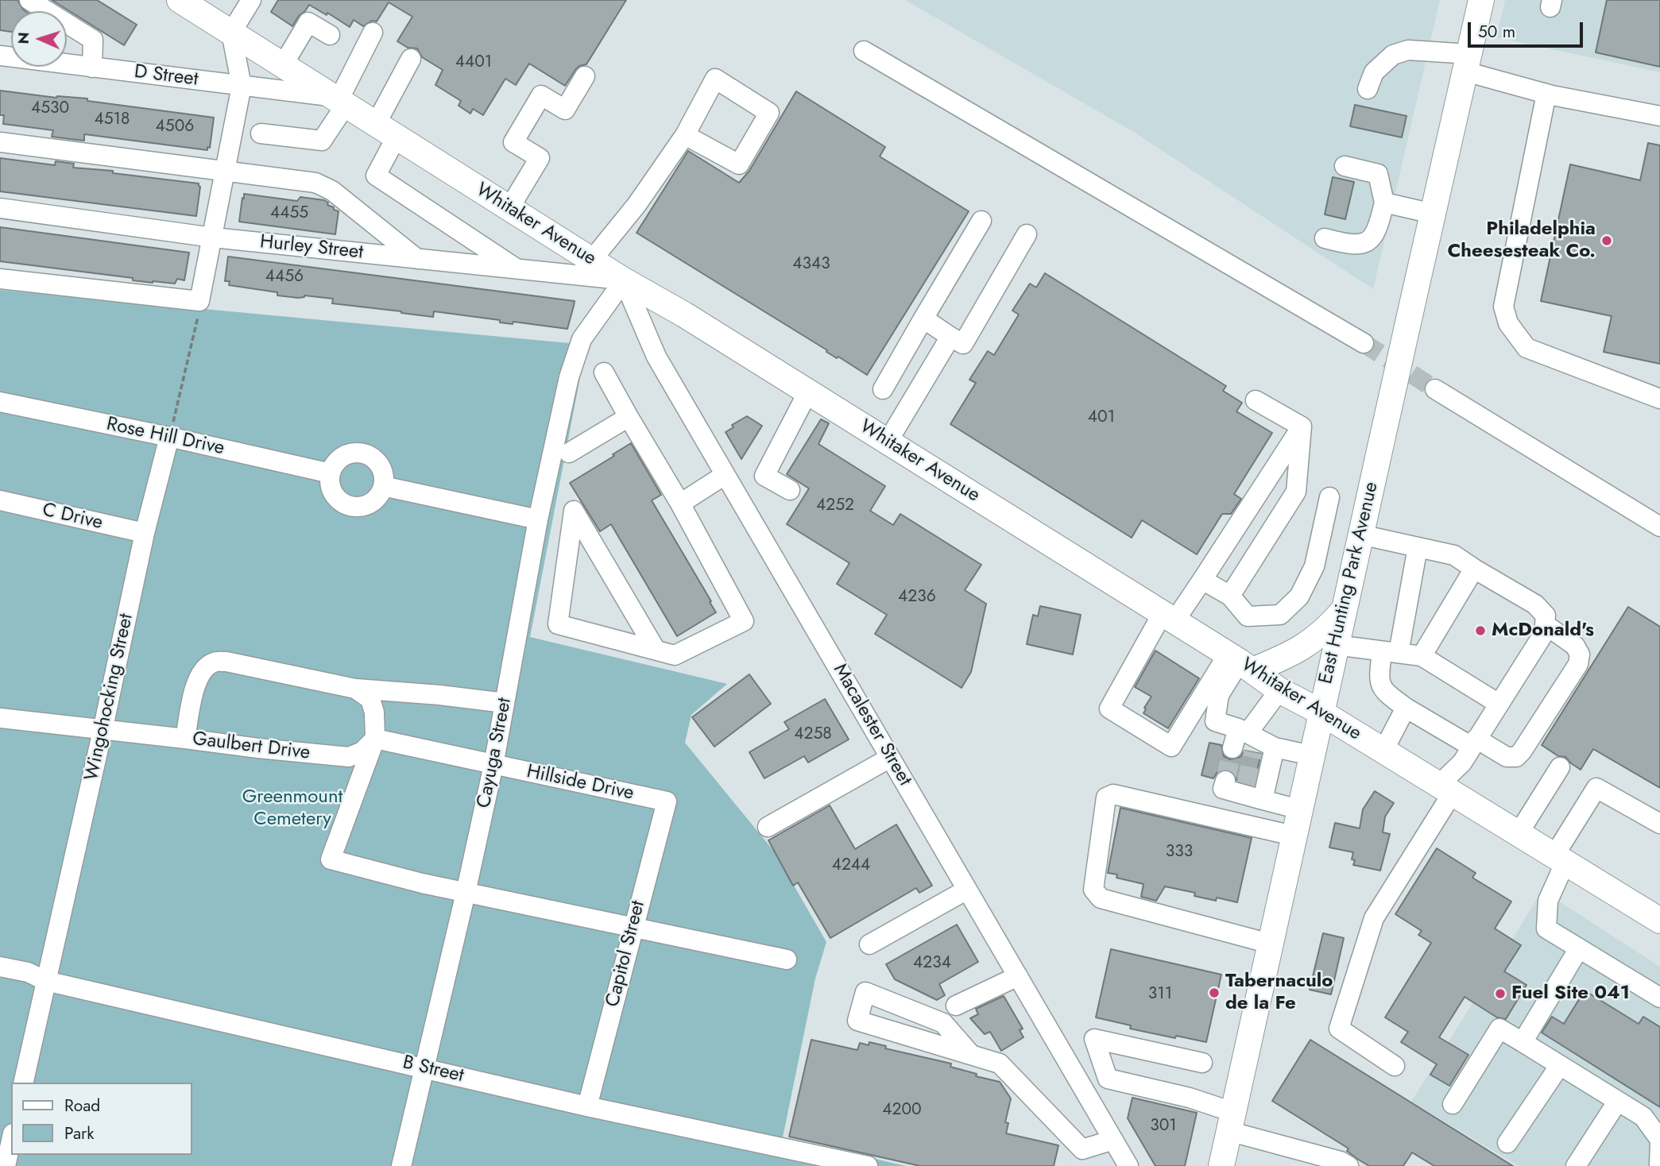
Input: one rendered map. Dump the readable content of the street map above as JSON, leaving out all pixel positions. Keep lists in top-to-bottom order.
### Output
{
  "streets": {
    "main road": ["Whitaker Avenue", "East Hunting Park Avenue"],
    "street": [
      "D Street",
      "Hurley Street",
      "Rose Hill Drive",
      "C Drive",
      "Wingohocking Street",
      "Macalester Street",
      "Gaulbert Drive",
      "Cayuga Street",
      "Hillside Drive",
      "Capitol Street",
      "B Street"
    ]
  },
  "crossings": [
    ["D Street", "Whitaker Avenue"],
    ["Whitaker Avenue", "Hurley Street"],
    ["Whitaker Avenue", "East Hunting Park Avenue"],
    ["Whitaker Avenue", "Macalester Street"],
    ["Whitaker Avenue", "Cayuga Street"],
    ["Hurley Street", "Macalester Street"],
    ["Hurley Street", "Cayuga Street"],
    ["Rose Hill Drive", "Wingohocking Street"],
    ["C Drive", "Wingohocking Street"],
    ["Wingohocking Street", "Gaulbert Drive"],
    ["Wingohocking Street", "B Street"],
    ["Macalester Street", "Cayuga Street"],
    ["Cayuga Street", "Hillside Drive"],
    ["Cayuga Street", "B Street"],
    ["Hillside Drive", "Capitol Street"],
    ["Capitol Street", "B Street"]
  ],
  "parks": ["Greenmount Cemetery"],
  "places": [
    "Philadelphia Cheesesteak Co.",
    "McDonald's",
    "Tabernaculo de la Fe",
    "Fuel Site 041"
  ],
  "house_numbers": [
    "4401",
    "4530",
    "4518",
    "4506",
    "4455",
    "4343",
    "4456",
    "401",
    "4252",
    "4236",
    "4258",
    "333",
    "4244",
    "4234",
    "311",
    "4200",
    "301"
  ],
  "legend": ["Road", "Park"],
  "scale_bar": "50 m",
  "north": "left"
}
